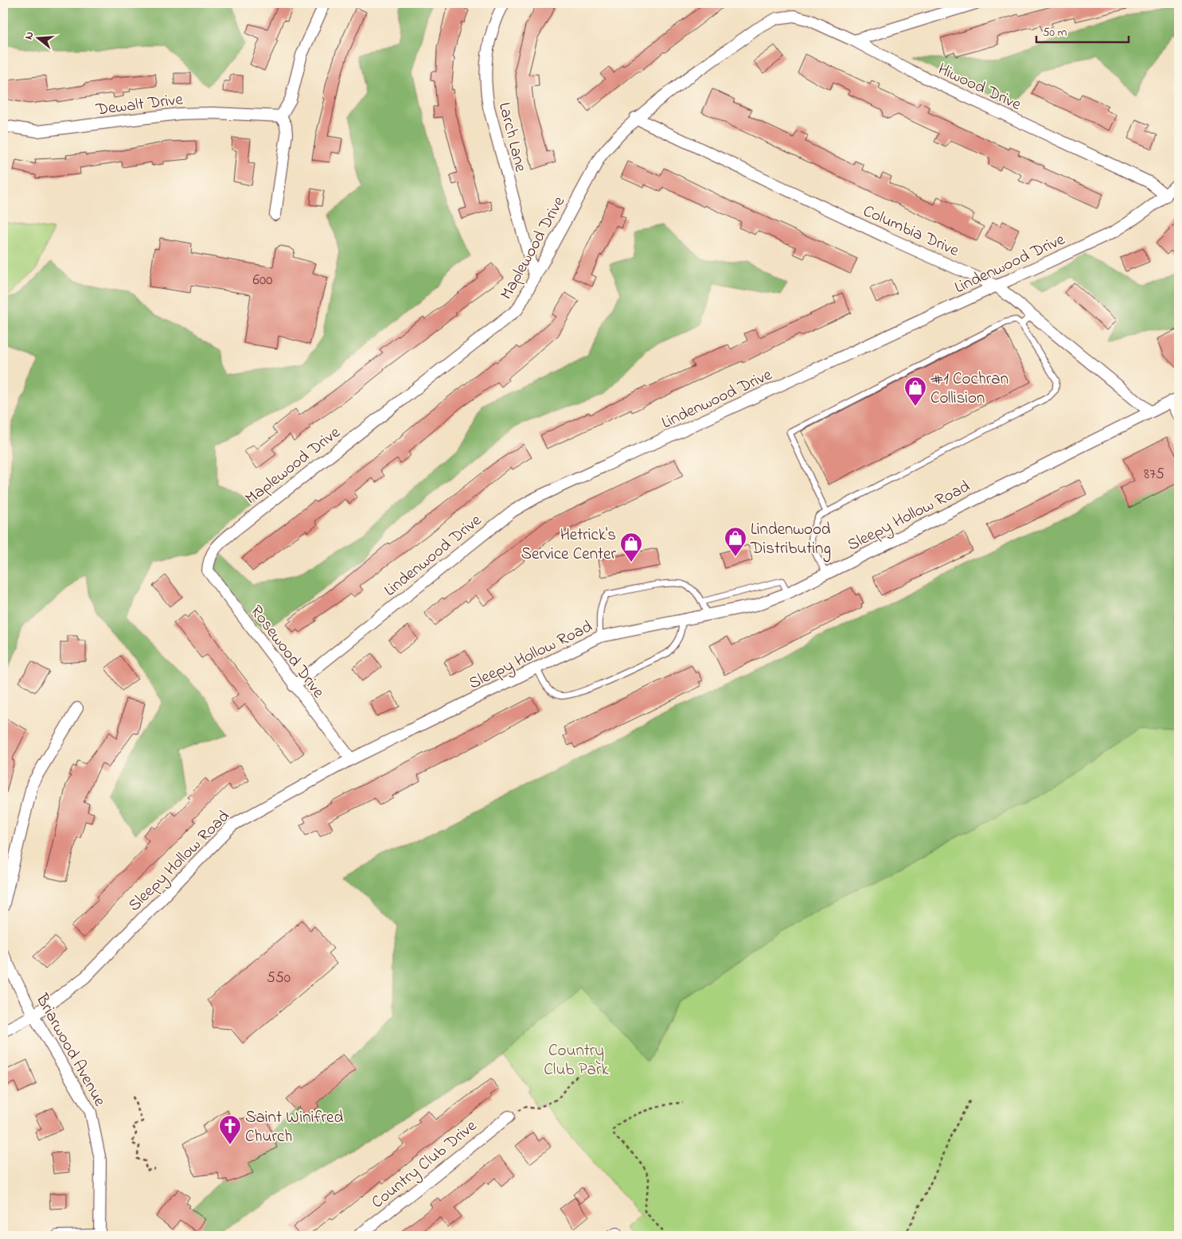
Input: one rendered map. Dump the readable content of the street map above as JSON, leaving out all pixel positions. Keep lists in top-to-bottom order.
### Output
{
  "streets": {
    "street": [
      "Hiwood Drive",
      "Dewalt Drive",
      "Larch Lane",
      "Columbia Drive",
      "Maplewood Drive",
      "Lindenwood Drive",
      "Sleepy Hollow Road",
      "Rosewood Drive",
      "Briarwood Avenue",
      "Country Club Drive"
    ]
  },
  "crossings": [
    ["Hiwood Drive", "Maplewood Drive"],
    ["Hiwood Drive", "Lindenwood Drive"],
    ["Larch Lane", "Maplewood Drive"],
    ["Columbia Drive", "Maplewood Drive"],
    ["Columbia Drive", "Lindenwood Drive"],
    ["Columbia Drive", "Sleepy Hollow Road"],
    ["Maplewood Drive", "Rosewood Drive"],
    ["Lindenwood Drive", "Rosewood Drive"],
    ["Sleepy Hollow Road", "Rosewood Drive"],
    ["Sleepy Hollow Road", "Briarwood Avenue"]
  ],
  "parks": ["Country Club Park"],
  "places": {
    "shop": ["#1 Cochran Collision", "Lindenwood Distributing", "Hetrick's Service Center"],
    "church": ["Saint Winifred Church"]
  },
  "house_numbers": ["600", "875", "550"],
  "scale_bar": "50 m",
  "north": "left"
}
